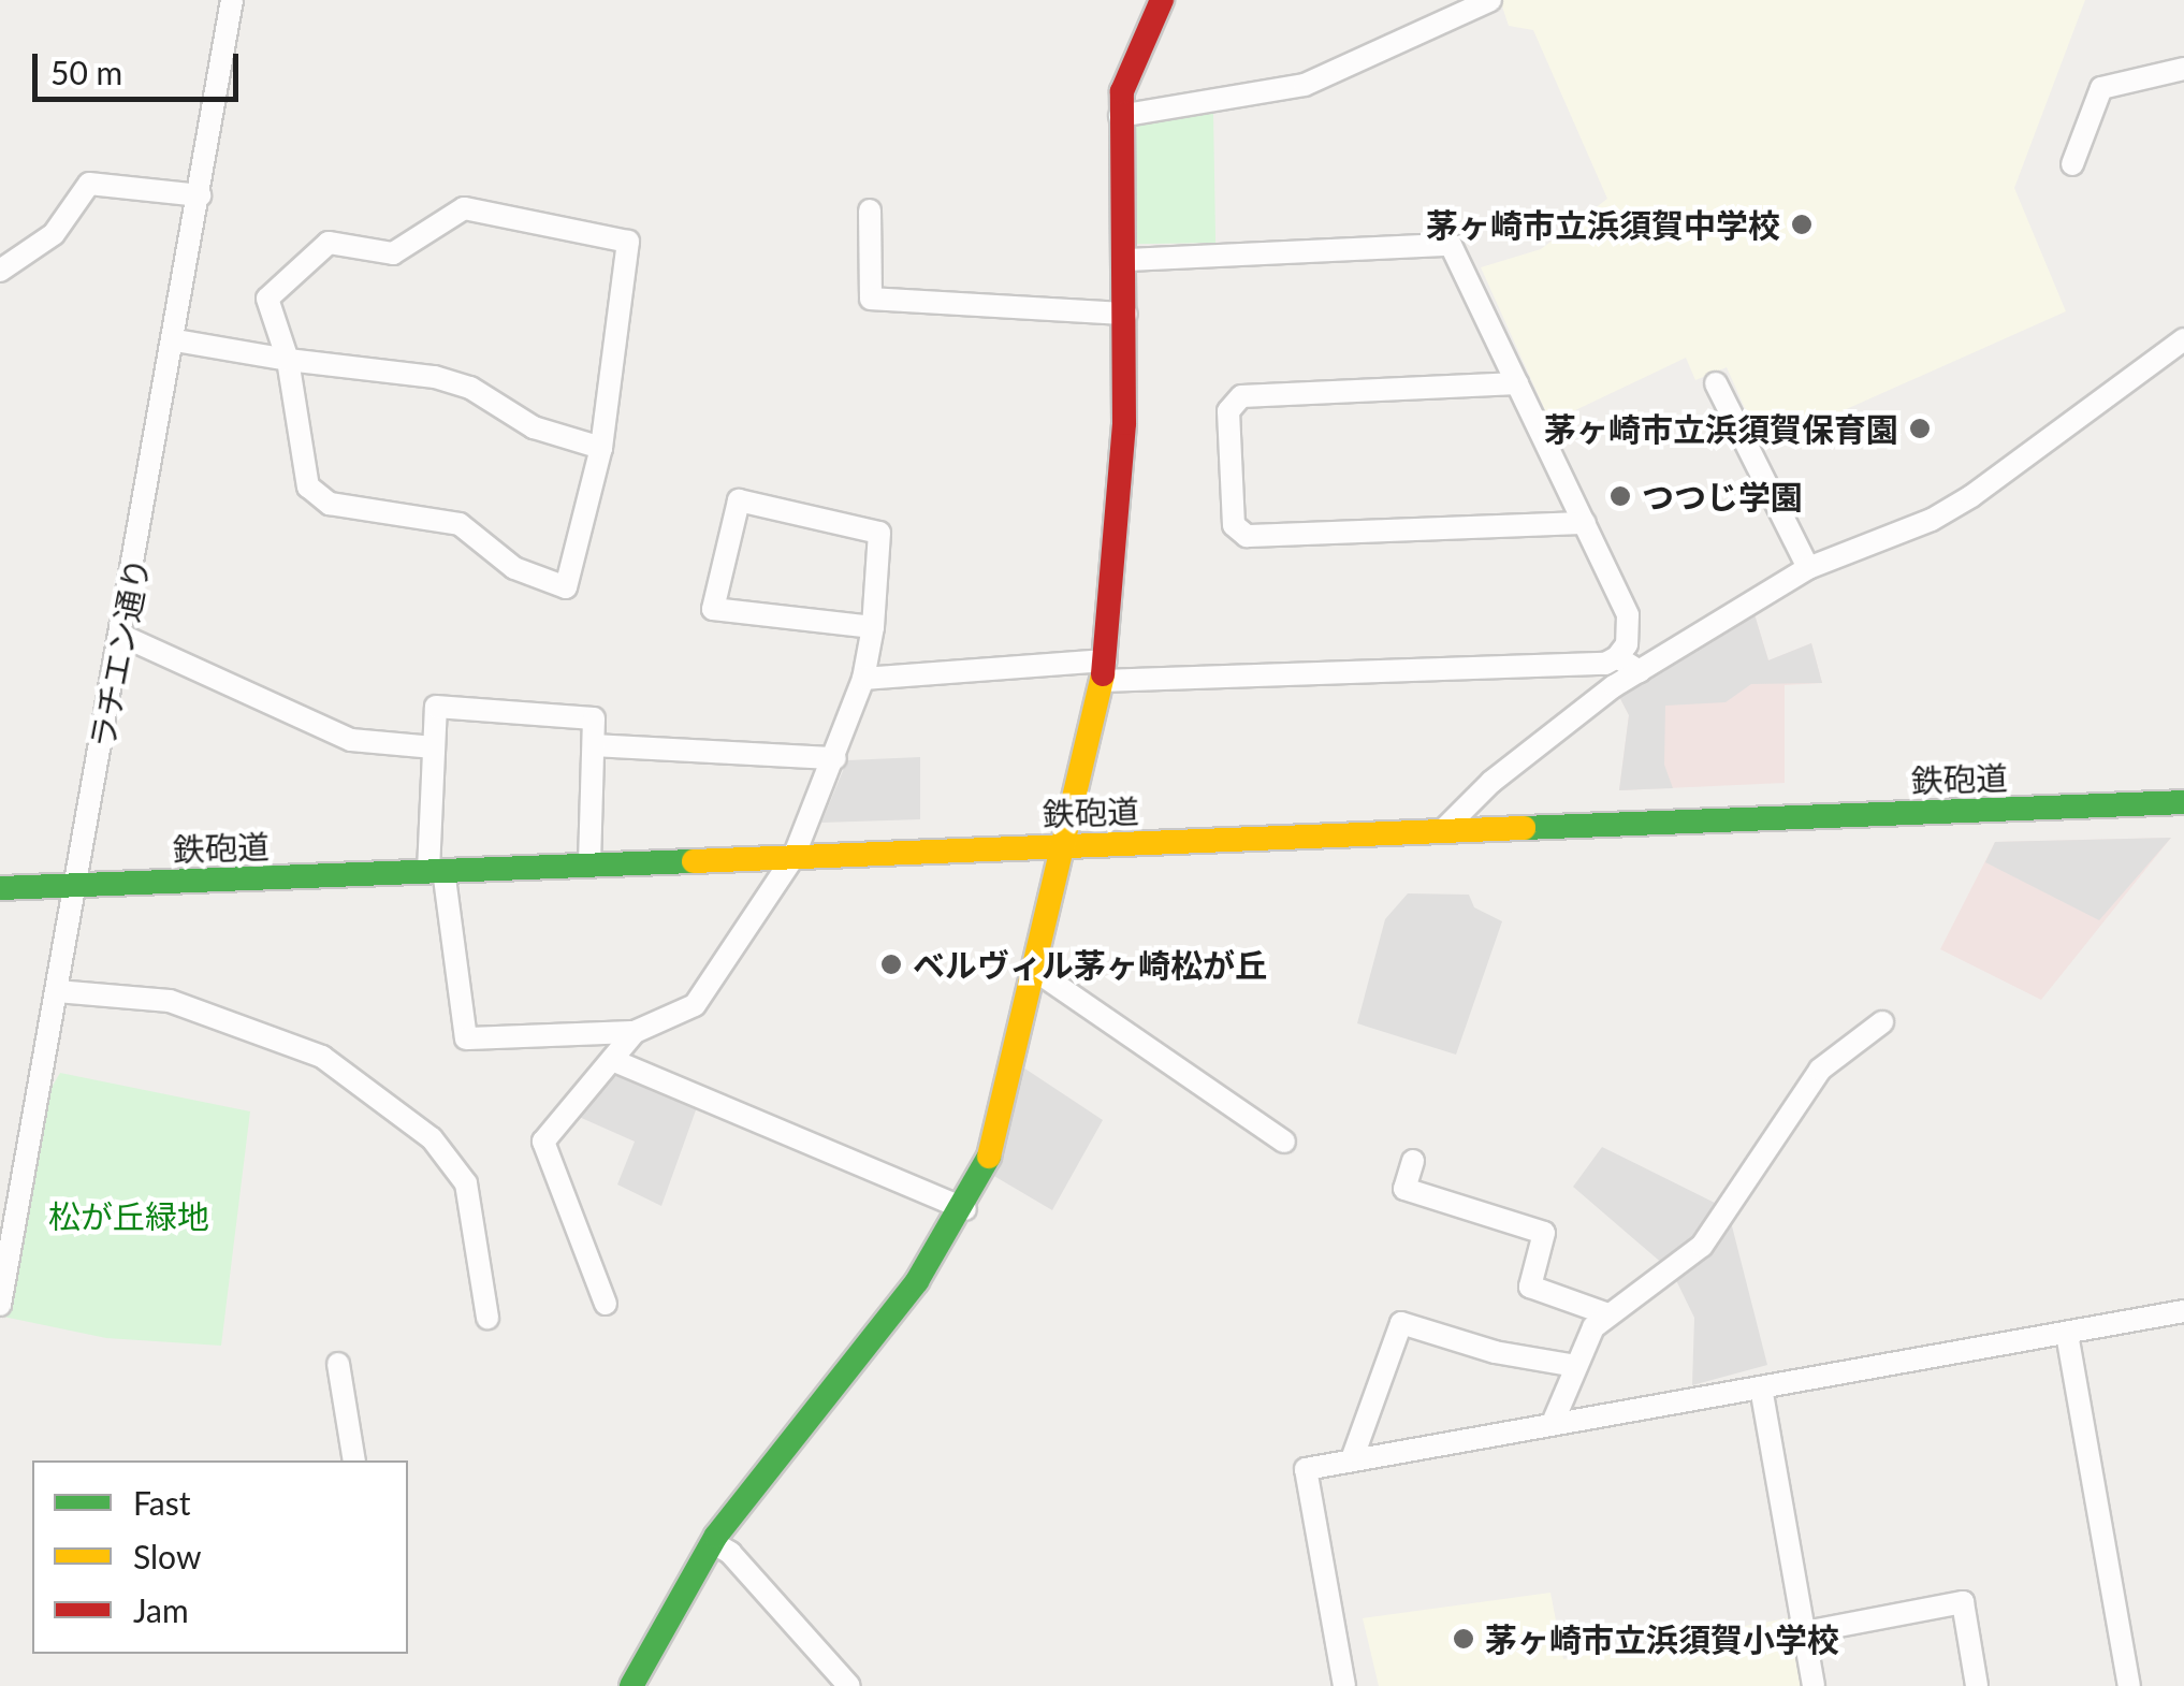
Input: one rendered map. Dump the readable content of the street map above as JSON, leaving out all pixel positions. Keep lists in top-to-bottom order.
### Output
{
  "streets": {
    "street": ["ラチエン通り", "鉄砲道"]
  },
  "crossings": [
    ["ラチエン通り", "鉄砲道"]
  ],
  "parks": ["松が丘緑地"],
  "places": [
    "茅ヶ崎市立浜須賀中学校",
    "茅ヶ崎市立浜須賀保育園",
    "つつじ学園",
    "ベルヴィル茅ヶ崎松が丘",
    "茅ヶ崎市立浜須賀小学校"
  ],
  "legend": ["Fast", "Slow", "Jam"],
  "scale_bar": "50 m"
}
